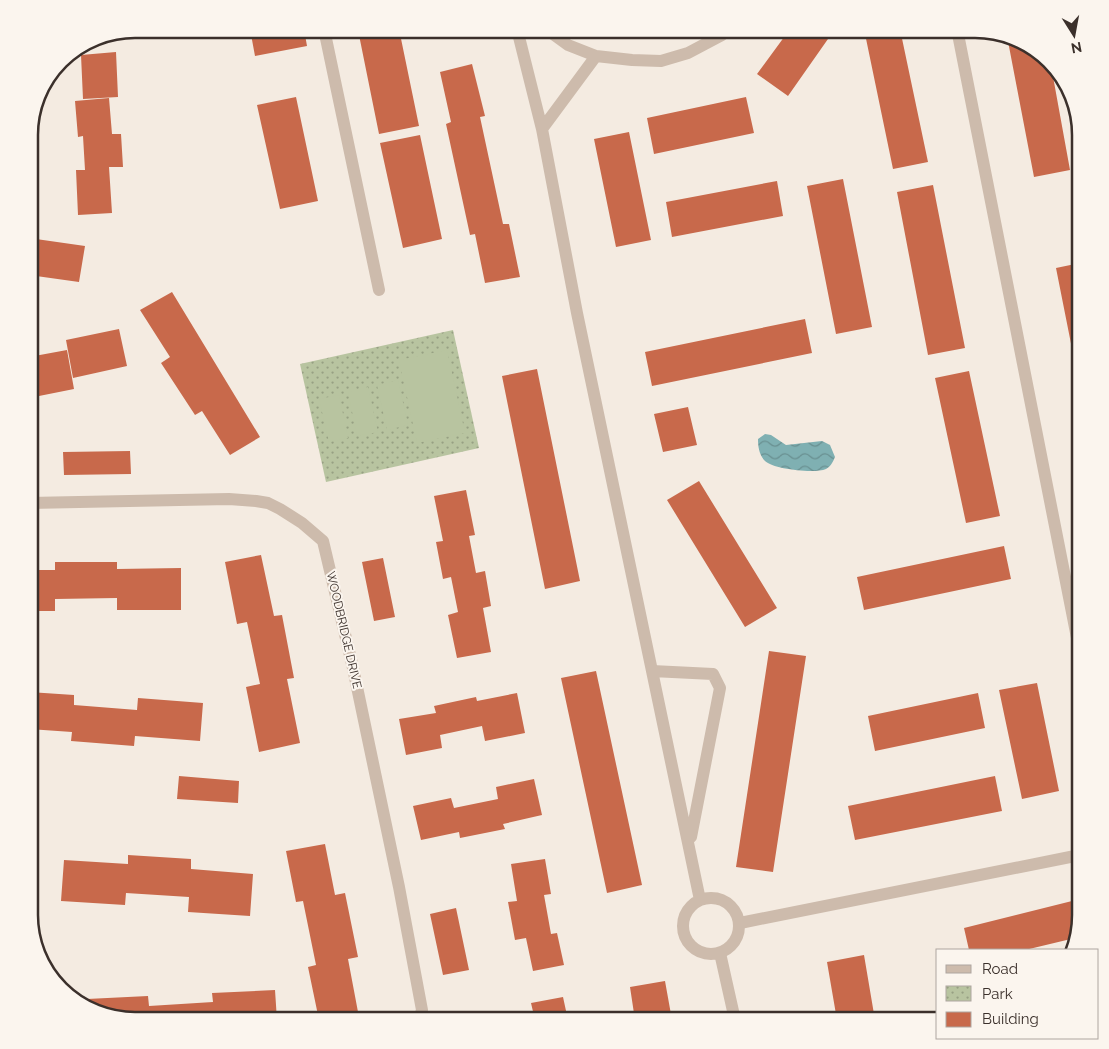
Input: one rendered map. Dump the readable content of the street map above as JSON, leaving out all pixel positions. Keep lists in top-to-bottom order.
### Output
{
  "streets": {
    "street": ["WOODBRIDGE DRIVE"]
  },
  "legend": ["Road", "Park", "Building"],
  "north": "bottom"
}
